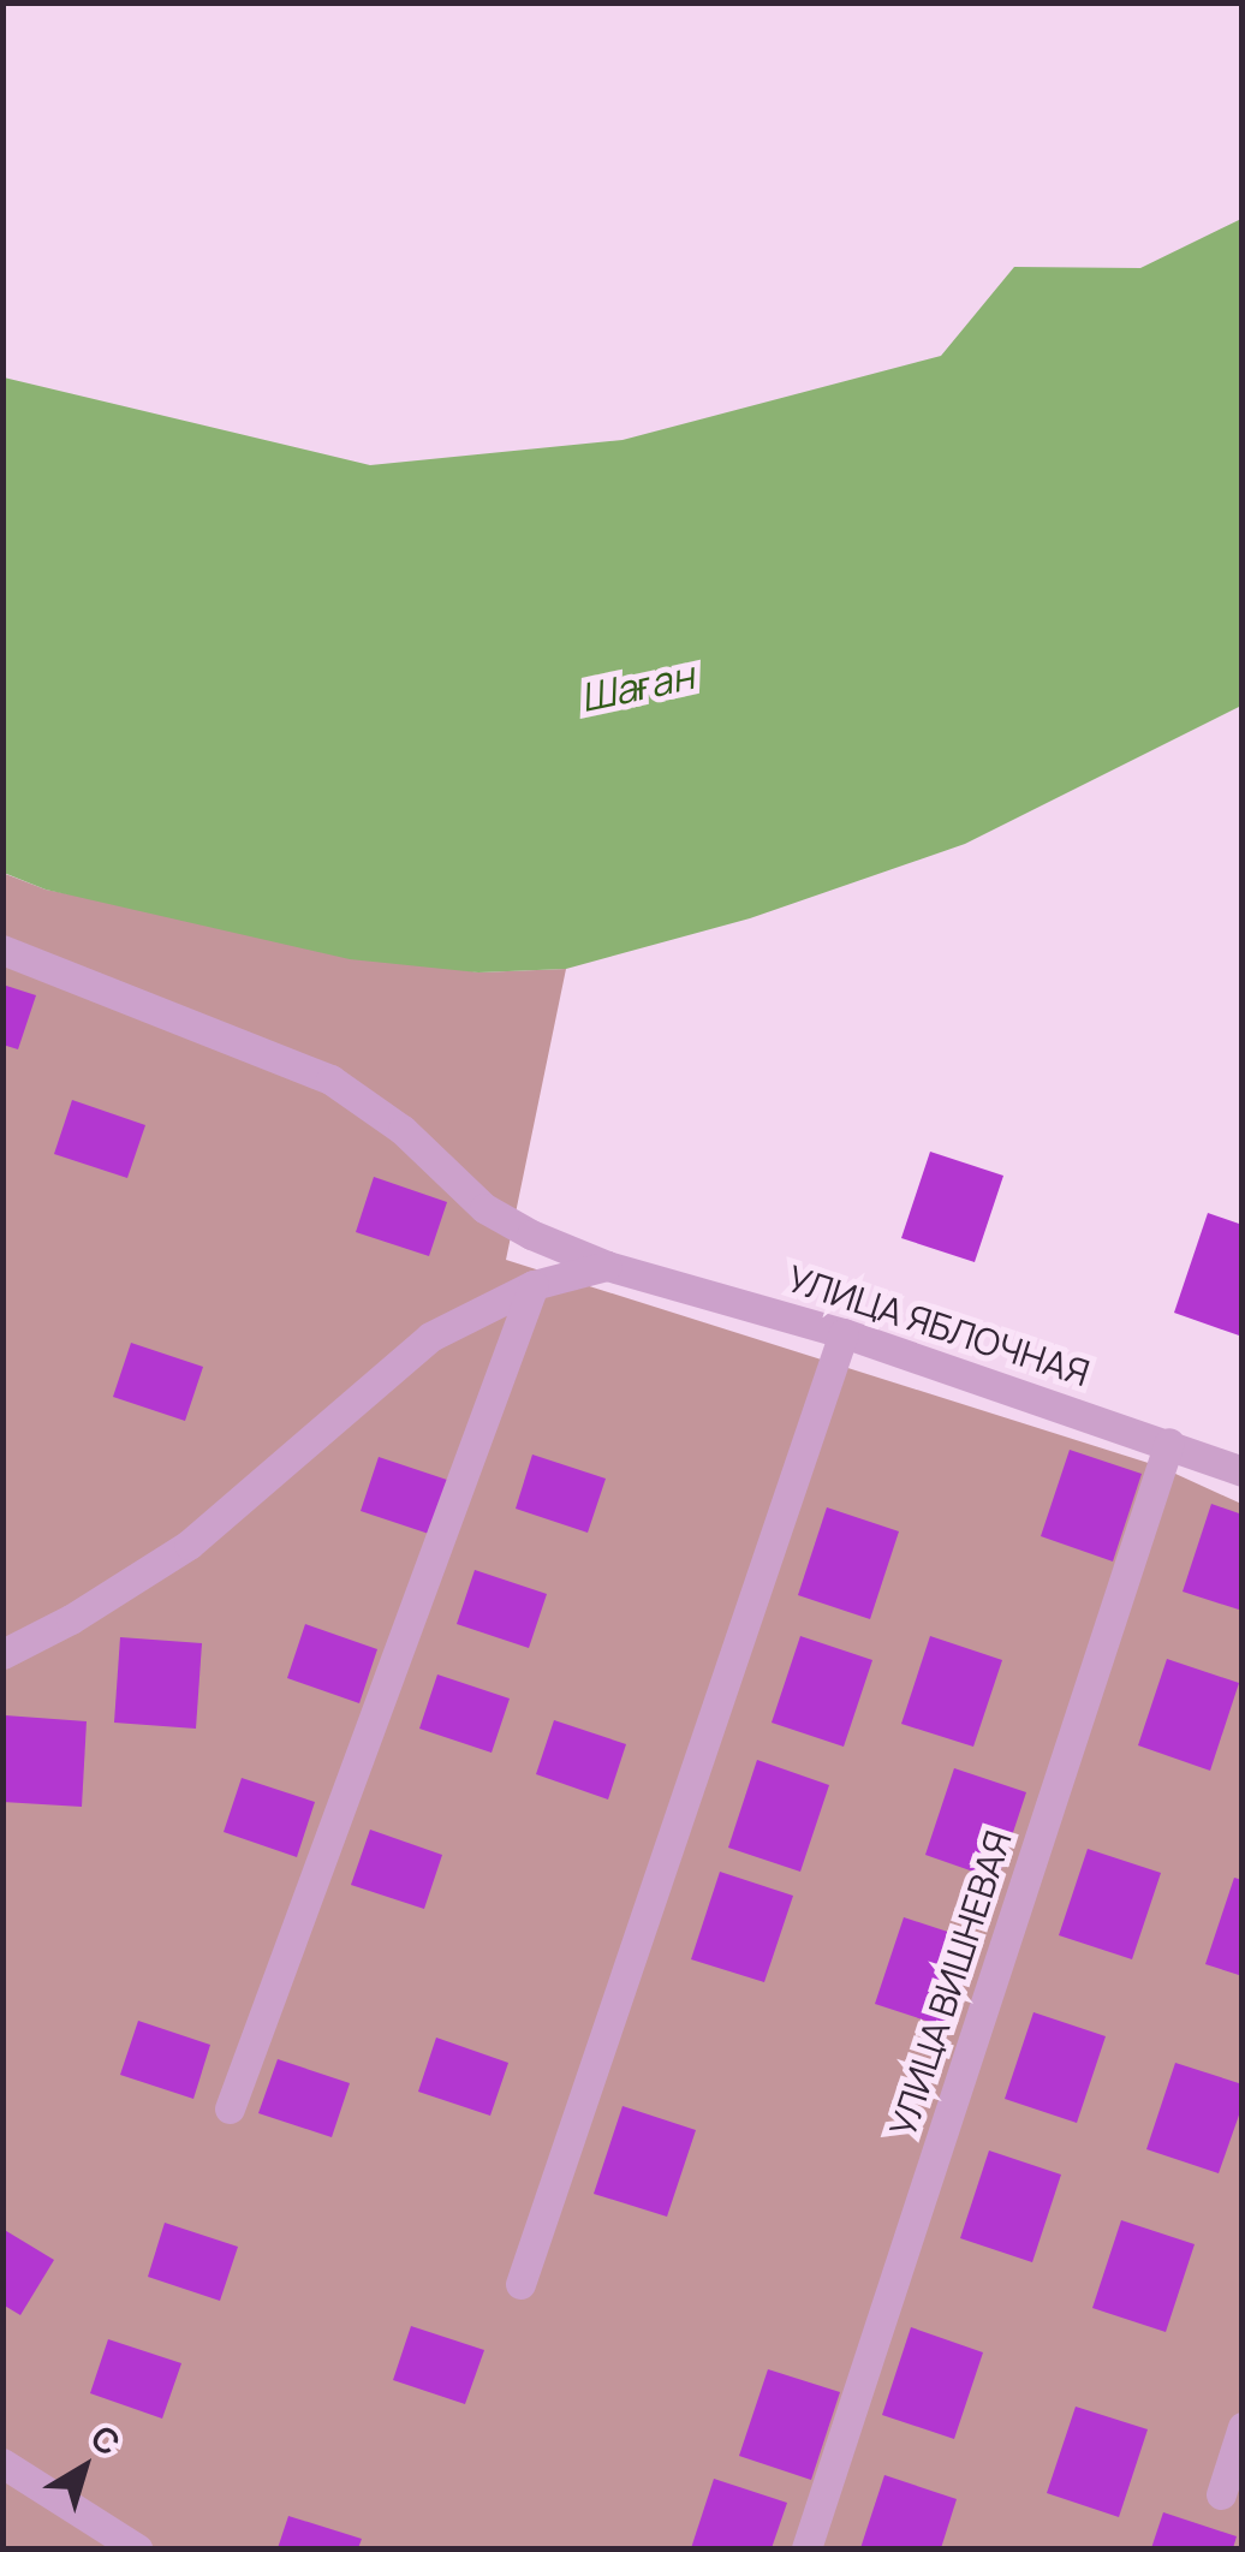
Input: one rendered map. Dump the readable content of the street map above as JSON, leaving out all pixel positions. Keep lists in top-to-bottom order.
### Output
{
  "streets": {
    "street": ["УЛИЦА ЯБЛОЧНАЯ", "УЛИЦА ВИШНЕВАЯ"]
  },
  "crossings": [
    ["УЛИЦА ЯБЛОЧНАЯ", "УЛИЦА ВИШНЕВАЯ"]
  ],
  "water": ["Шаған"],
  "north": "top right"
}
